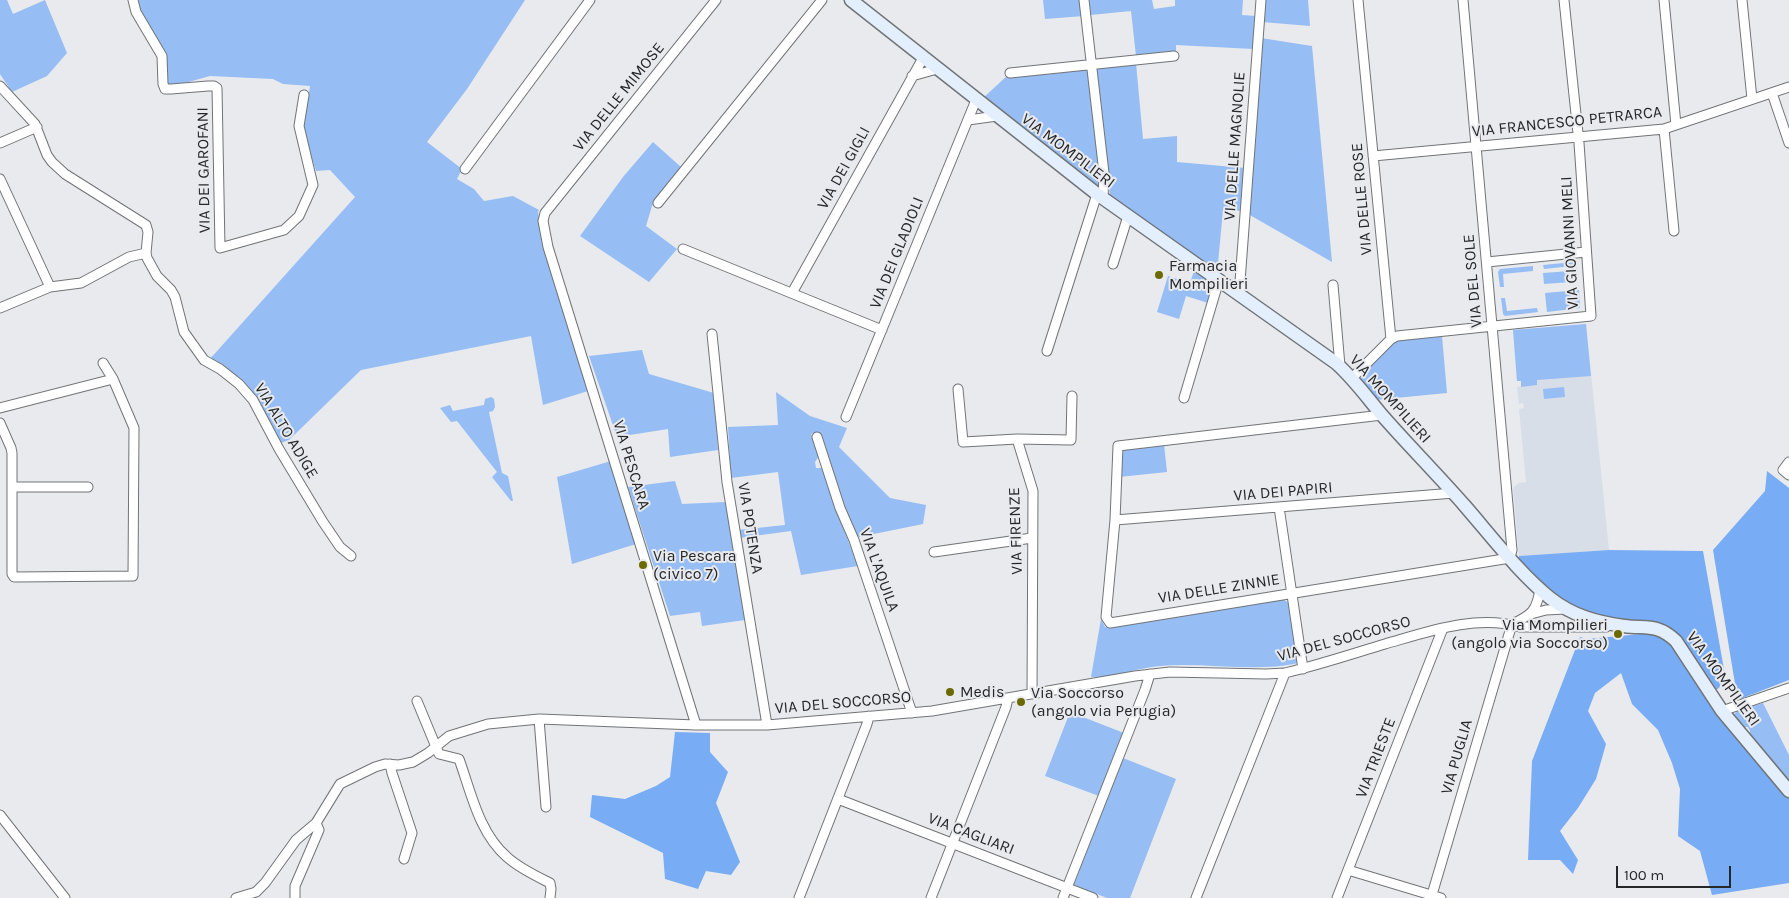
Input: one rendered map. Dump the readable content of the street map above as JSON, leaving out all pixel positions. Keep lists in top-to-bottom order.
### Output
{
  "streets": {
    "street": [
      "VIA DELLE MIMOSE",
      "VIA FRANCESCO PETRARCA",
      "VIA DELLE MAGNOLIE",
      "VIA MOMPILIERI",
      "VIA DEI GIGLI",
      "VIA DEI GAROFANI",
      "VIA DELLE ROSE",
      "VIA GIOVANNI MELI",
      "VIA DEI GLADIOLI",
      "VIA DEL SOLE",
      "VIA ALTO ADIGE",
      "VIA PESCARA",
      "VIA DEI PAPIRI",
      "VIA POTENZA",
      "VIA FIRENZE",
      "VIA L'AQUILA",
      "VIA DELLE ZINNIE",
      "VIA DEL SOCCORSO",
      "VIA PUGLIA",
      "VIA TRIESTE",
      "VIA CAGLIARI"
    ]
  },
  "crossings": [
    ["VIA DELLE MIMOSE", "VIA PESCARA"],
    ["VIA FRANCESCO PETRARCA", "VIA DELLE ROSE"],
    ["VIA FRANCESCO PETRARCA", "VIA GIOVANNI MELI"],
    ["VIA FRANCESCO PETRARCA", "VIA DEL SOLE"],
    ["VIA DELLE MAGNOLIE", "VIA MOMPILIERI"],
    ["VIA MOMPILIERI", "VIA DEI GIGLI"],
    ["VIA MOMPILIERI", "VIA DEI GLADIOLI"],
    ["VIA MOMPILIERI", "VIA DEL SOLE"],
    ["VIA MOMPILIERI", "VIA DEI PAPIRI"],
    ["VIA MOMPILIERI", "VIA DELLE ZINNIE"],
    ["VIA MOMPILIERI", "VIA DEL SOCCORSO"],
    ["VIA DELLE ROSE", "VIA GIOVANNI MELI"],
    ["VIA GIOVANNI MELI", "VIA DEL SOLE"],
    ["VIA DEL SOLE", "VIA DELLE ZINNIE"],
    ["VIA PESCARA", "VIA DEL SOCCORSO"],
    ["VIA DEI PAPIRI", "VIA DELLE ZINNIE"],
    ["VIA POTENZA", "VIA DEL SOCCORSO"],
    ["VIA FIRENZE", "VIA DEL SOCCORSO"],
    ["VIA L'AQUILA", "VIA DEL SOCCORSO"],
    ["VIA DEL SOCCORSO", "VIA PUGLIA"],
    ["VIA DEL SOCCORSO", "VIA TRIESTE"]
  ],
  "places": [
    "Farmacia Mompilieri",
    "Via Pescara (civico 7)",
    "Via Mompilieri (angolo via Soccorso)",
    "Medis",
    "Via Soccorso (angolo via Perugia)"
  ],
  "scale_bar": "100 m"
}
